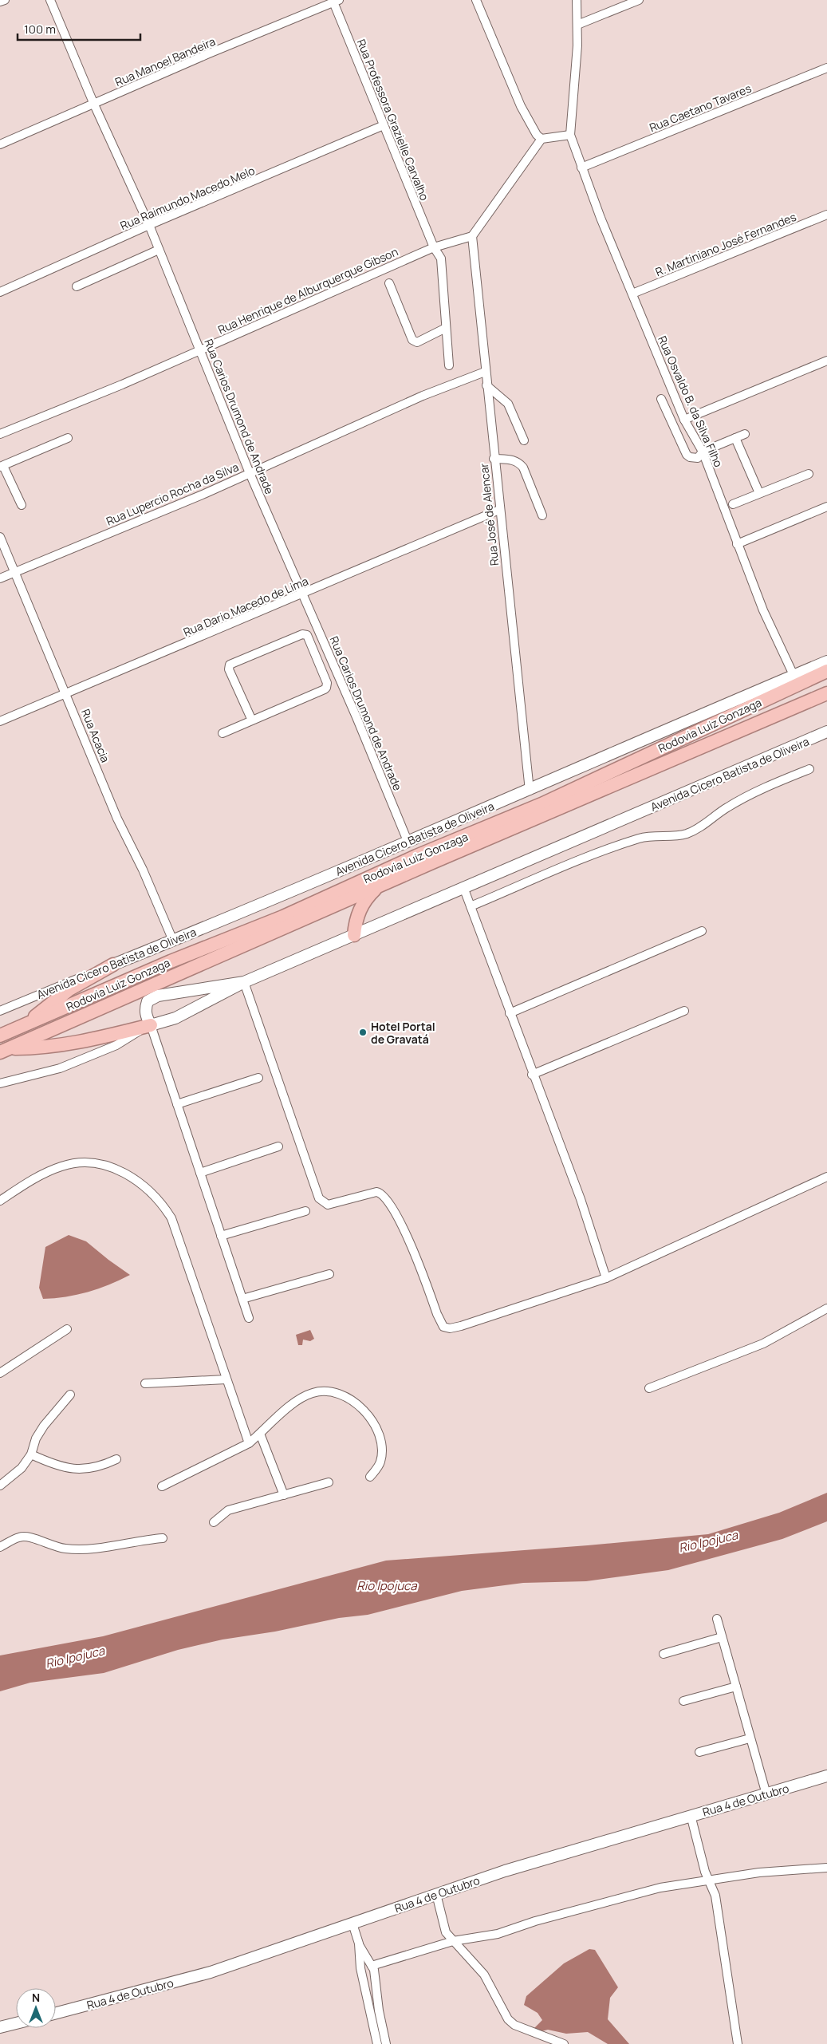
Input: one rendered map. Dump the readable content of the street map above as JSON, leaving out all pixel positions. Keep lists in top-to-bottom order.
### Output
{
  "streets": {
    "highway": ["Rodovia Luiz Gonzaga"],
    "main road": ["Avenida Cicero Batista de Oliveira", "Rua 4 de Outubro"],
    "street": [
      "Rua Manoel Bandeira",
      "Rua Caetano Tavares",
      "Rua Professora Grazielle Carvalho",
      "Rua Raimundo Macedo Melo",
      "R. Martiniano José Fernandes",
      "Rua Henrique de Alburquerque Gibson",
      "Rua Osvaldo B. da Silva Filho",
      "Rua Carios Drumond de Andrade",
      "Rua Lupercio Rocha da Silva",
      "Rua José de Alencar",
      "Rua Dario Macedo de Lima",
      "Rua Acacia"
    ]
  },
  "crossings": [
    ["Rua Manoel Bandeira", "Rua Professora Grazielle Carvalho"],
    ["Rua Manoel Bandeira", "Rua Carios Drumond de Andrade"],
    ["Rua Caetano Tavares", "Rua Osvaldo B. da Silva Filho"],
    ["Rua Professora Grazielle Carvalho", "Rua Raimundo Macedo Melo"],
    ["Rua Professora Grazielle Carvalho", "Rua Henrique de Alburquerque Gibson"],
    ["Rua Raimundo Macedo Melo", "Rua Carios Drumond de Andrade"],
    ["R. Martiniano José Fernandes", "Rua Osvaldo B. da Silva Filho"],
    ["Rua Henrique de Alburquerque Gibson", "Rua Carios Drumond de Andrade"],
    ["Rua Henrique de Alburquerque Gibson", "Rua José de Alencar"],
    ["Rua Osvaldo B. da Silva Filho", "Avenida Cicero Batista de Oliveira"],
    ["Rua Carios Drumond de Andrade", "Rua Lupercio Rocha da Silva"],
    ["Rua Carios Drumond de Andrade", "Rua Dario Macedo de Lima"],
    ["Rua Carios Drumond de Andrade", "Avenida Cicero Batista de Oliveira"],
    ["Rua Lupercio Rocha da Silva", "Rua José de Alencar"],
    ["Rua Lupercio Rocha da Silva", "Rua Acacia"],
    ["Rua José de Alencar", "Rua Dario Macedo de Lima"],
    ["Rua José de Alencar", "Avenida Cicero Batista de Oliveira"],
    ["Rua Dario Macedo de Lima", "Rua Acacia"],
    ["Rua Acacia", "Avenida Cicero Batista de Oliveira"]
  ],
  "water": ["Rio Ipojuca"],
  "places": ["Hotel Portal de Gravatá"],
  "scale_bar": "100 m",
  "north": "top"
}
